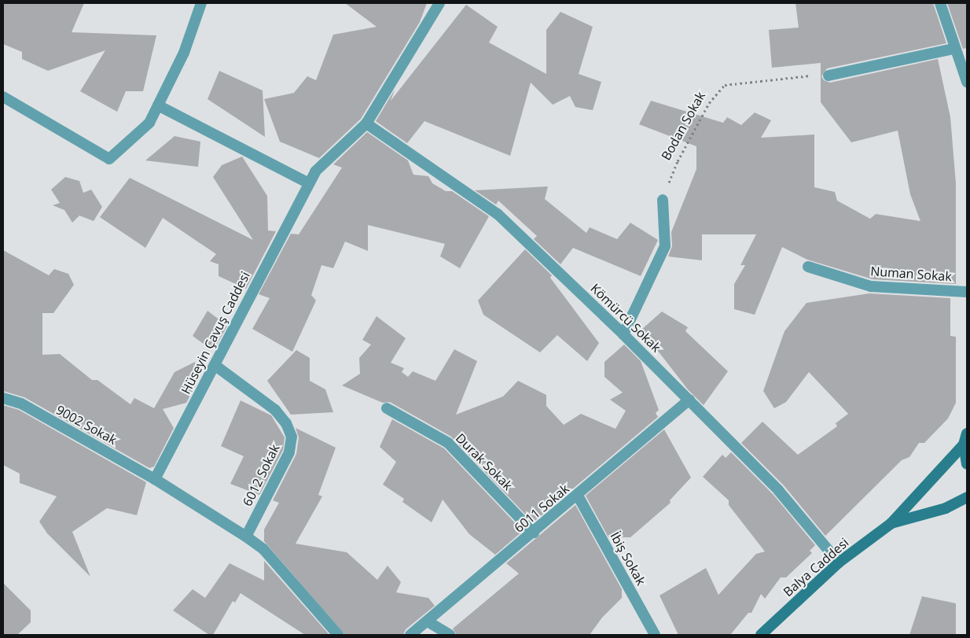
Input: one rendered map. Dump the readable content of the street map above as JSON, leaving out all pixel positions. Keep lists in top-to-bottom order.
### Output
{
  "streets": {
    "main road": ["Balya Caddesi"],
    "street": [
      "Numan Sokak",
      "Kömürcü Sokak",
      "Hüseyin Çavuş Caddesi",
      "9002 Sokak",
      "Durak Sokak",
      "6012 Sokak",
      "6011 Sokak",
      "İbiş Sokak"
    ],
    "path": ["Bodan Sokak"]
  },
  "crossings": [
    ["Kömürcü Sokak", "Hüseyin Çavuş Caddesi"],
    ["Kömürcü Sokak", "6011 Sokak"],
    ["Kömürcü Sokak", "Balya Caddesi"],
    ["Hüseyin Çavuş Caddesi", "9002 Sokak"],
    ["Hüseyin Çavuş Caddesi", "6012 Sokak"],
    ["Durak Sokak", "6011 Sokak"],
    ["6011 Sokak", "İbiş Sokak"]
  ]
}
